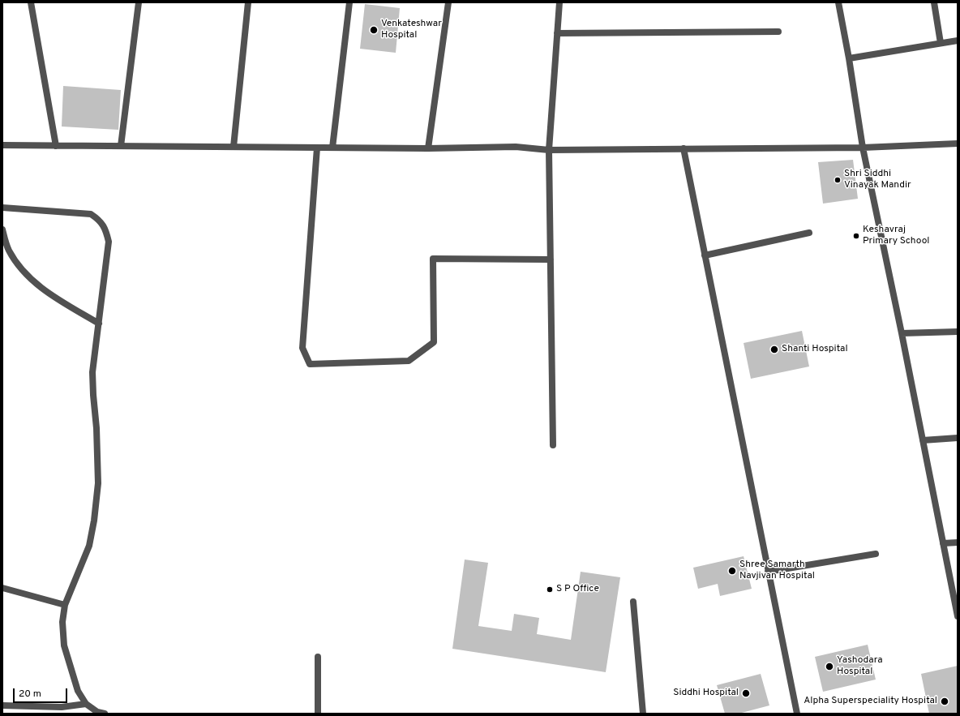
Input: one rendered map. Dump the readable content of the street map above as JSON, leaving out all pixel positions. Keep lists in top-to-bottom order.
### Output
{
  "places": [
    "Venkateshwar Hospital",
    "Shri Siddhi Vinayak Mandir",
    "Keshavraj Primary School",
    "Shanti Hospital",
    "Shree Samarth Navjivan Hospital",
    "S P Office",
    "Yashodara Hospital",
    "Siddhi Hospital",
    "Alpha Superspeciality Hospital"
  ],
  "scale_bar": "20 m"
}
